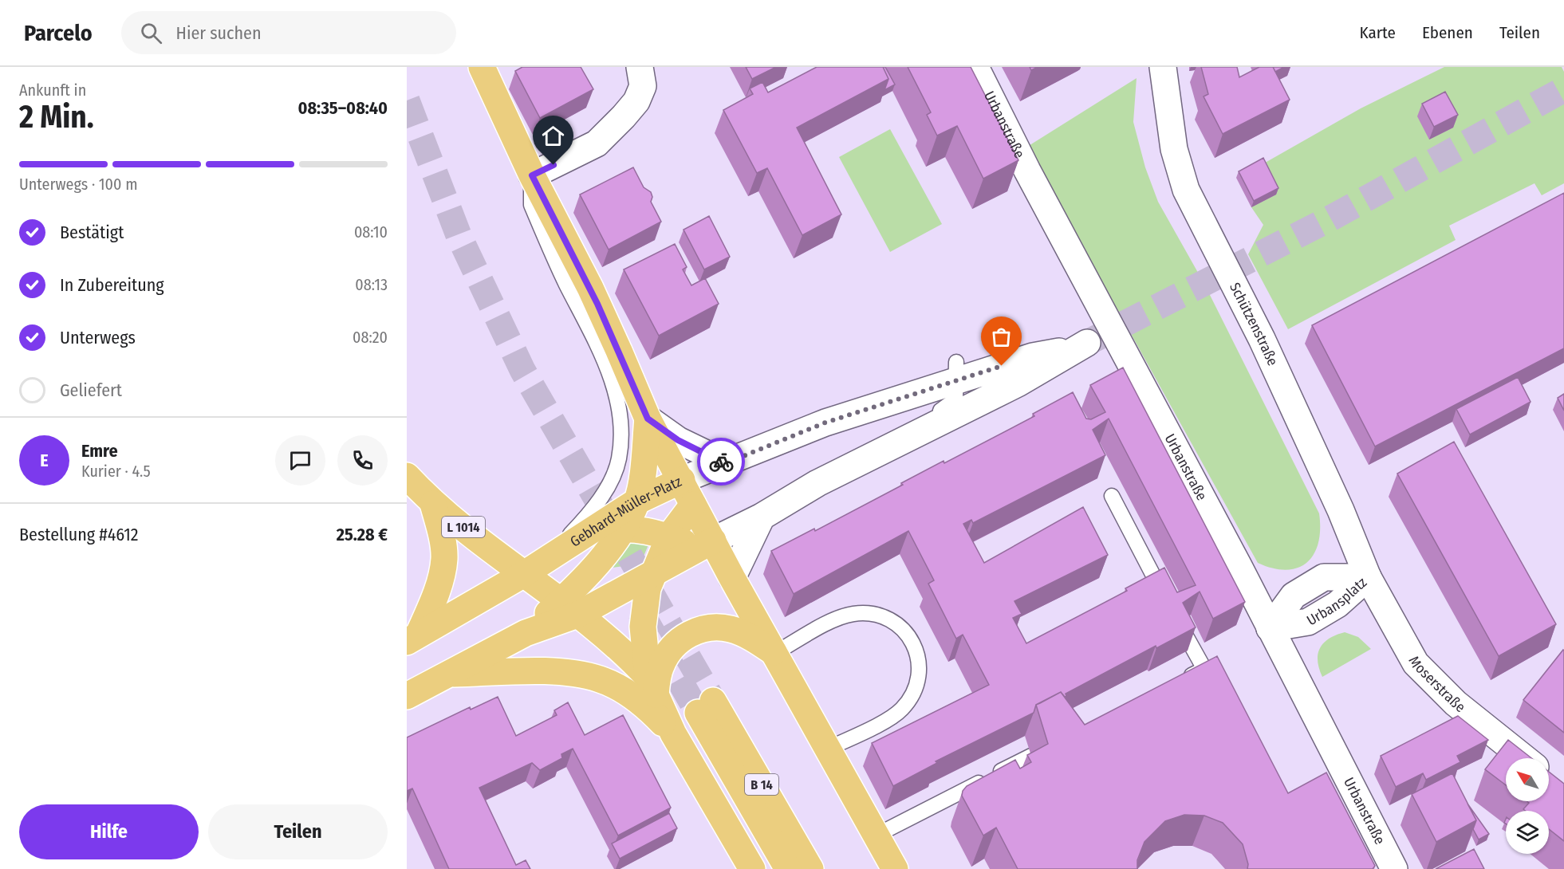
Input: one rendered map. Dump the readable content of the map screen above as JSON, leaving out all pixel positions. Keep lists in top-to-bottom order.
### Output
{
  "streets": {
    "main road": ["Gebhard-Müller-Platz", "L 1014", "B 14"],
    "street": [
      "Urbanstraße",
      "Schützenstraße",
      "Urbansplatz",
      "Moserstraße"
    ]
  },
  "crossings": [
    ["Urbanstraße", "Urbansplatz"],
    ["Schützenstraße", "Urbansplatz"],
    ["Schützenstraße", "Moserstraße"],
    ["Gebhard-Müller-Platz", "L 1014"],
    ["Urbansplatz", "Moserstraße"]
  ],
  "north": "top left",
  "page": {
    "header": "Parcelo",
    "search": "Hier suchen",
    "nav": ["Karte", "Ebenen", "Teilen"],
    "heading": ["2 Min.", "Ankunft in", "08:35–08:40"],
    "panel": [
      "Emre",
      "Kurier · 4.5",
      "Bestellung #4612",
      "25.28 €"
    ],
    "bar": "Unterwegs · 100 m",
    "list": [
      ["Bestätigt", "08:10"],
      ["In Zubereitung", "08:13"],
      ["Unterwegs", "08:20"],
      "Geliefert"
    ],
    "round": "E",
    "buttons": ["Hilfe", "Teilen"]
  }
}
